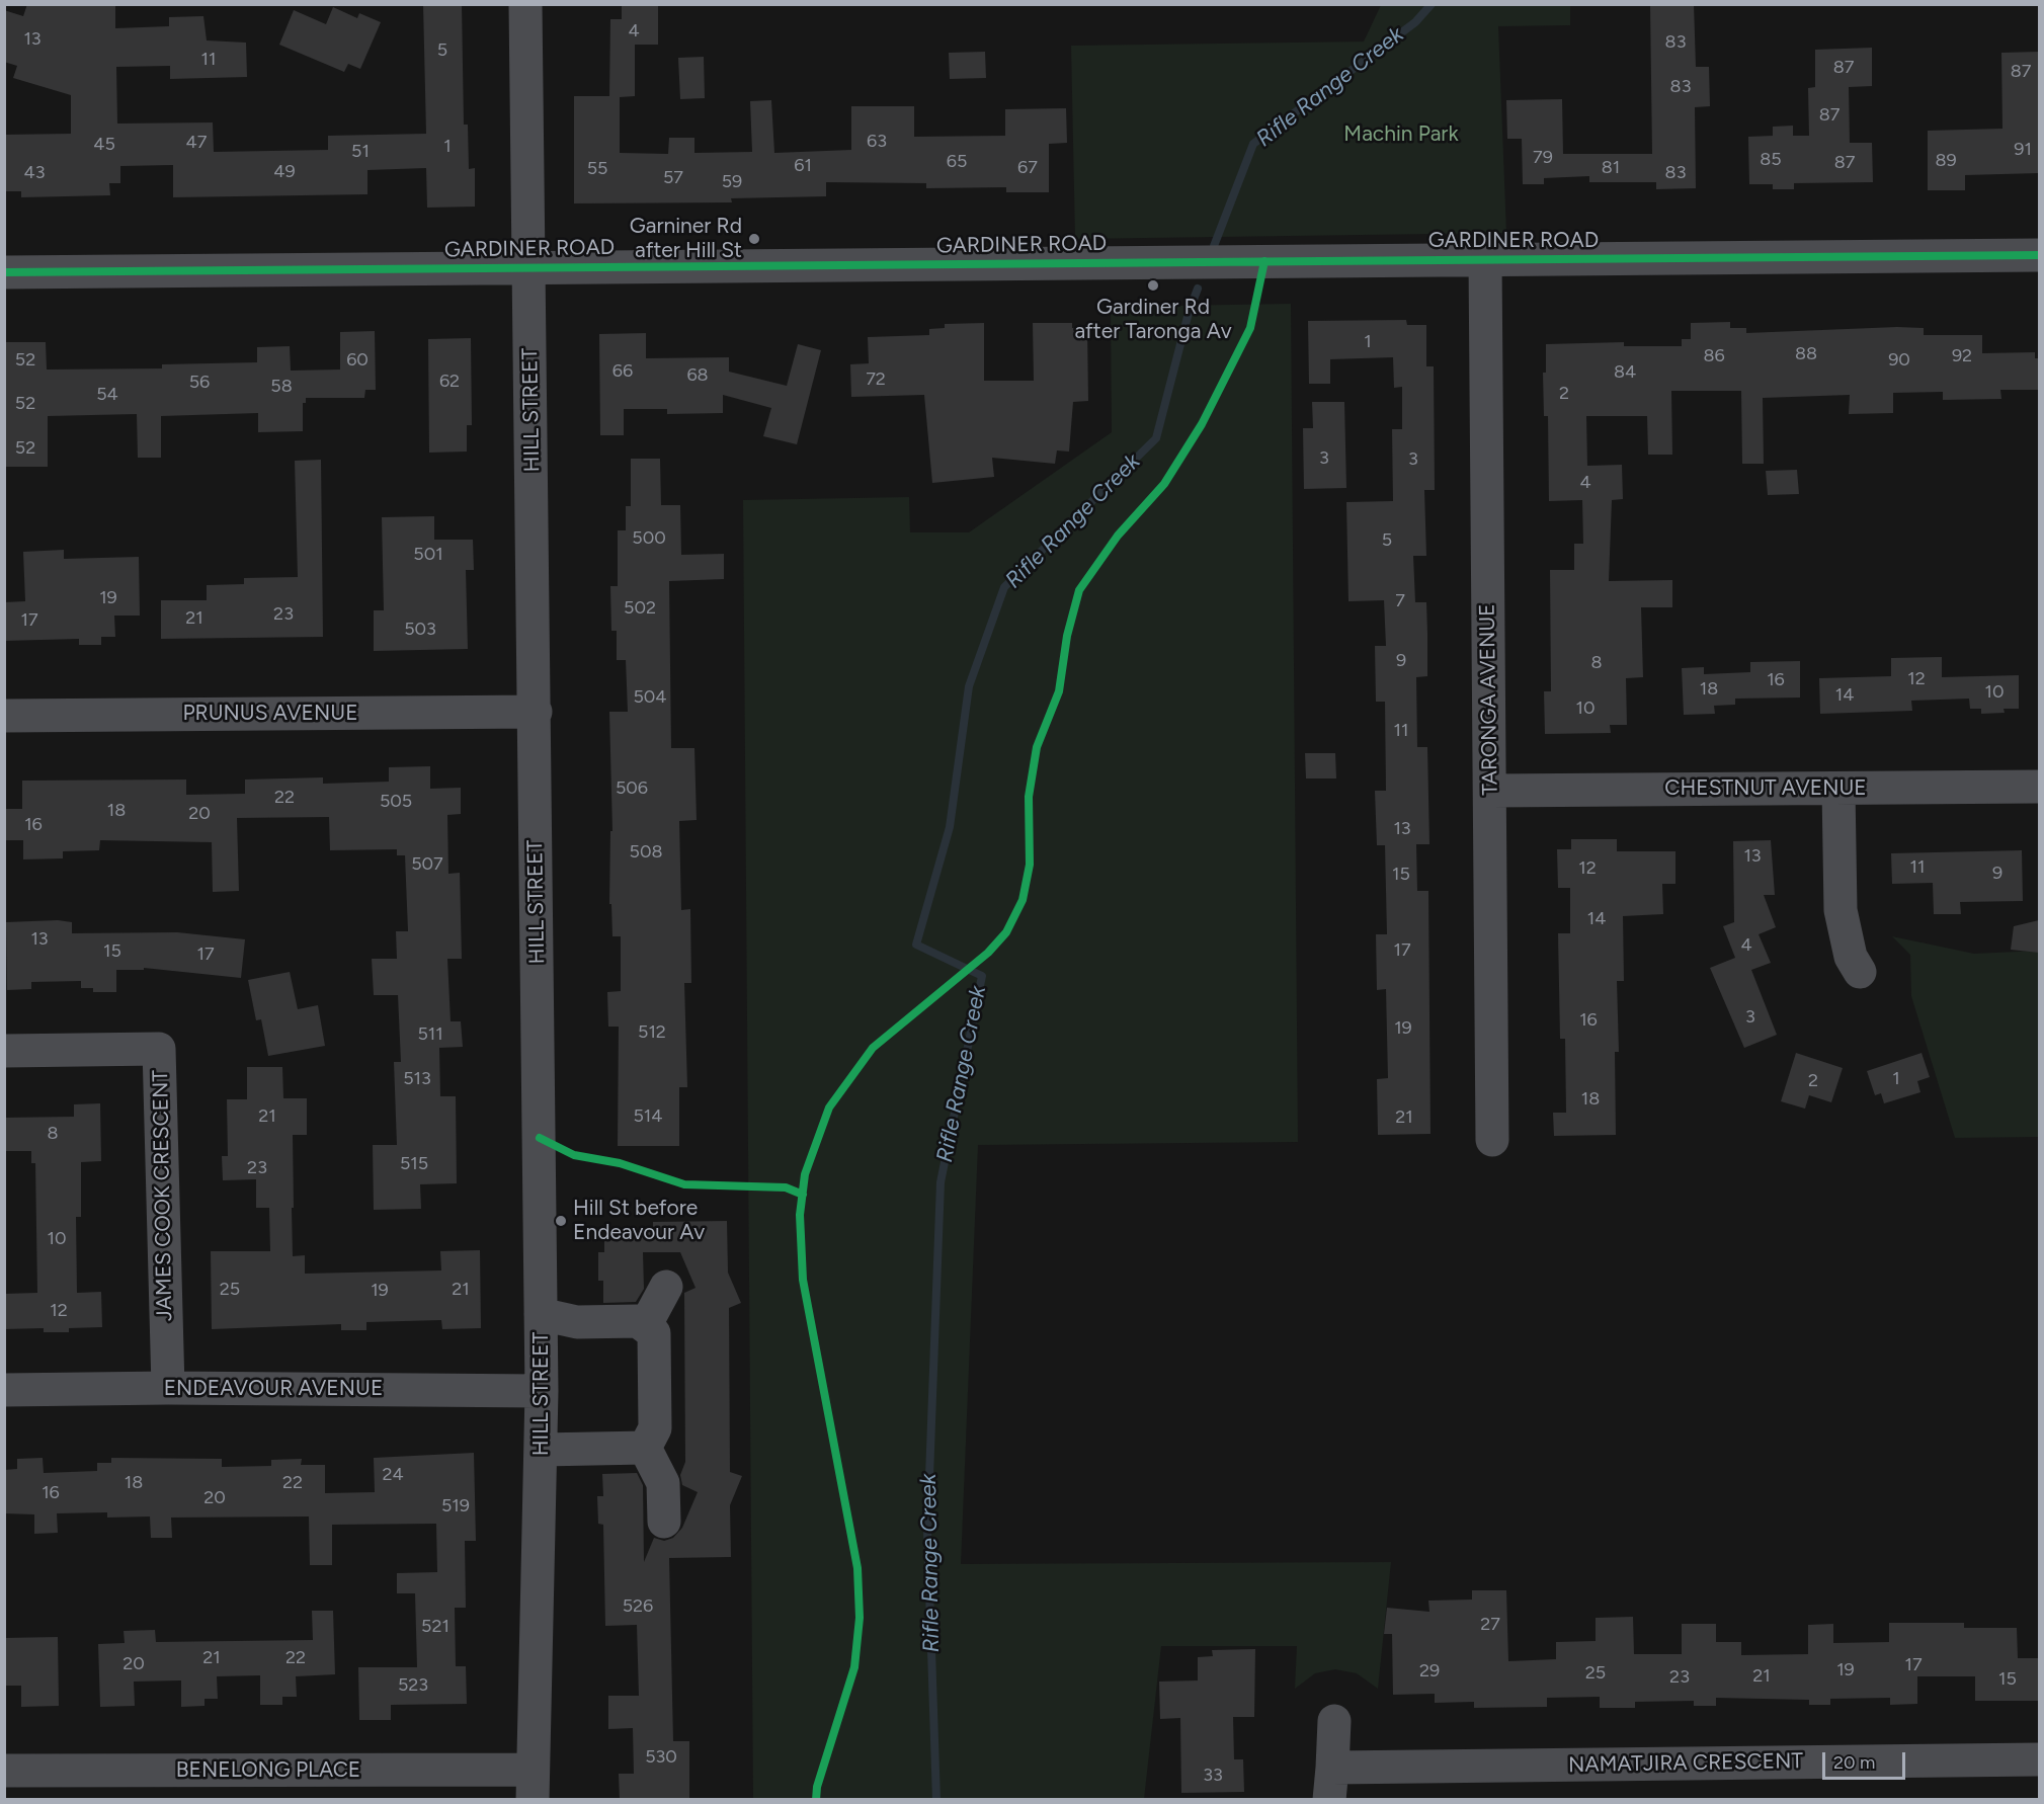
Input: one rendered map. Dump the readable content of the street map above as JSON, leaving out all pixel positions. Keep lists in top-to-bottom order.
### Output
{
  "streets": {
    "street": [
      "GARDINER ROAD",
      "HILL STREET",
      "TARONGA AVENUE",
      "PRUNUS AVENUE",
      "CHESTNUT AVENUE",
      "JAMES COOK CRESCENT",
      "ENDEAVOUR AVENUE",
      "NAMATJIRA CRESCENT",
      "BENELONG PLACE"
    ]
  },
  "crossings": [
    ["GARDINER ROAD", "HILL STREET"],
    ["GARDINER ROAD", "TARONGA AVENUE"],
    ["HILL STREET", "PRUNUS AVENUE"],
    ["HILL STREET", "ENDEAVOUR AVENUE"],
    ["HILL STREET", "BENELONG PLACE"],
    ["TARONGA AVENUE", "CHESTNUT AVENUE"],
    ["JAMES COOK CRESCENT", "ENDEAVOUR AVENUE"]
  ],
  "water": ["Rifle Range Creek"],
  "parks": ["Machin Park"],
  "places": ["Garniner Rd after Hill St", "Gardiner Rd after Taronga Av", "Hill St before Endeavour Av"],
  "house_numbers": [
    "4",
    "13",
    "83",
    "5",
    "11",
    "87",
    "87",
    "83",
    "87",
    "63",
    "47",
    "45",
    "1",
    "91",
    "51",
    "79",
    "85",
    "89",
    "65",
    "87",
    "61",
    "67",
    "81",
    "55",
    "49",
    "43",
    "83",
    "57",
    "59",
    "1",
    "88",
    "86",
    "92",
    "52",
    "60",
    "90",
    "66",
    "84",
    "68",
    "72",
    "62",
    "56",
    "58",
    "2",
    "54",
    "52",
    "52",
    "3",
    "3",
    "4",
    "500",
    "5",
    "501",
    "19",
    "7",
    "502",
    "23",
    "21",
    "17",
    "503",
    "9",
    "8",
    "12",
    "16",
    "18",
    "10",
    "14",
    "504",
    "10",
    "11",
    "506",
    "22",
    "505",
    "18",
    "20",
    "16",
    "13",
    "508",
    "13",
    "507",
    "11",
    "12",
    "9",
    "15",
    "14",
    "13",
    "4",
    "17",
    "15",
    "17",
    "3",
    "16",
    "19",
    "512",
    "511",
    "513",
    "1",
    "2",
    "18",
    "21",
    "514",
    "21",
    "8",
    "515",
    "23",
    "10",
    "25",
    "21",
    "19",
    "12",
    "24",
    "18",
    "22",
    "16",
    "20",
    "519",
    "526",
    "27",
    "521",
    "21",
    "22",
    "20",
    "17",
    "19",
    "29",
    "25",
    "21",
    "23",
    "15",
    "523",
    "530",
    "33"
  ],
  "scale_bar": "20 m"
}
